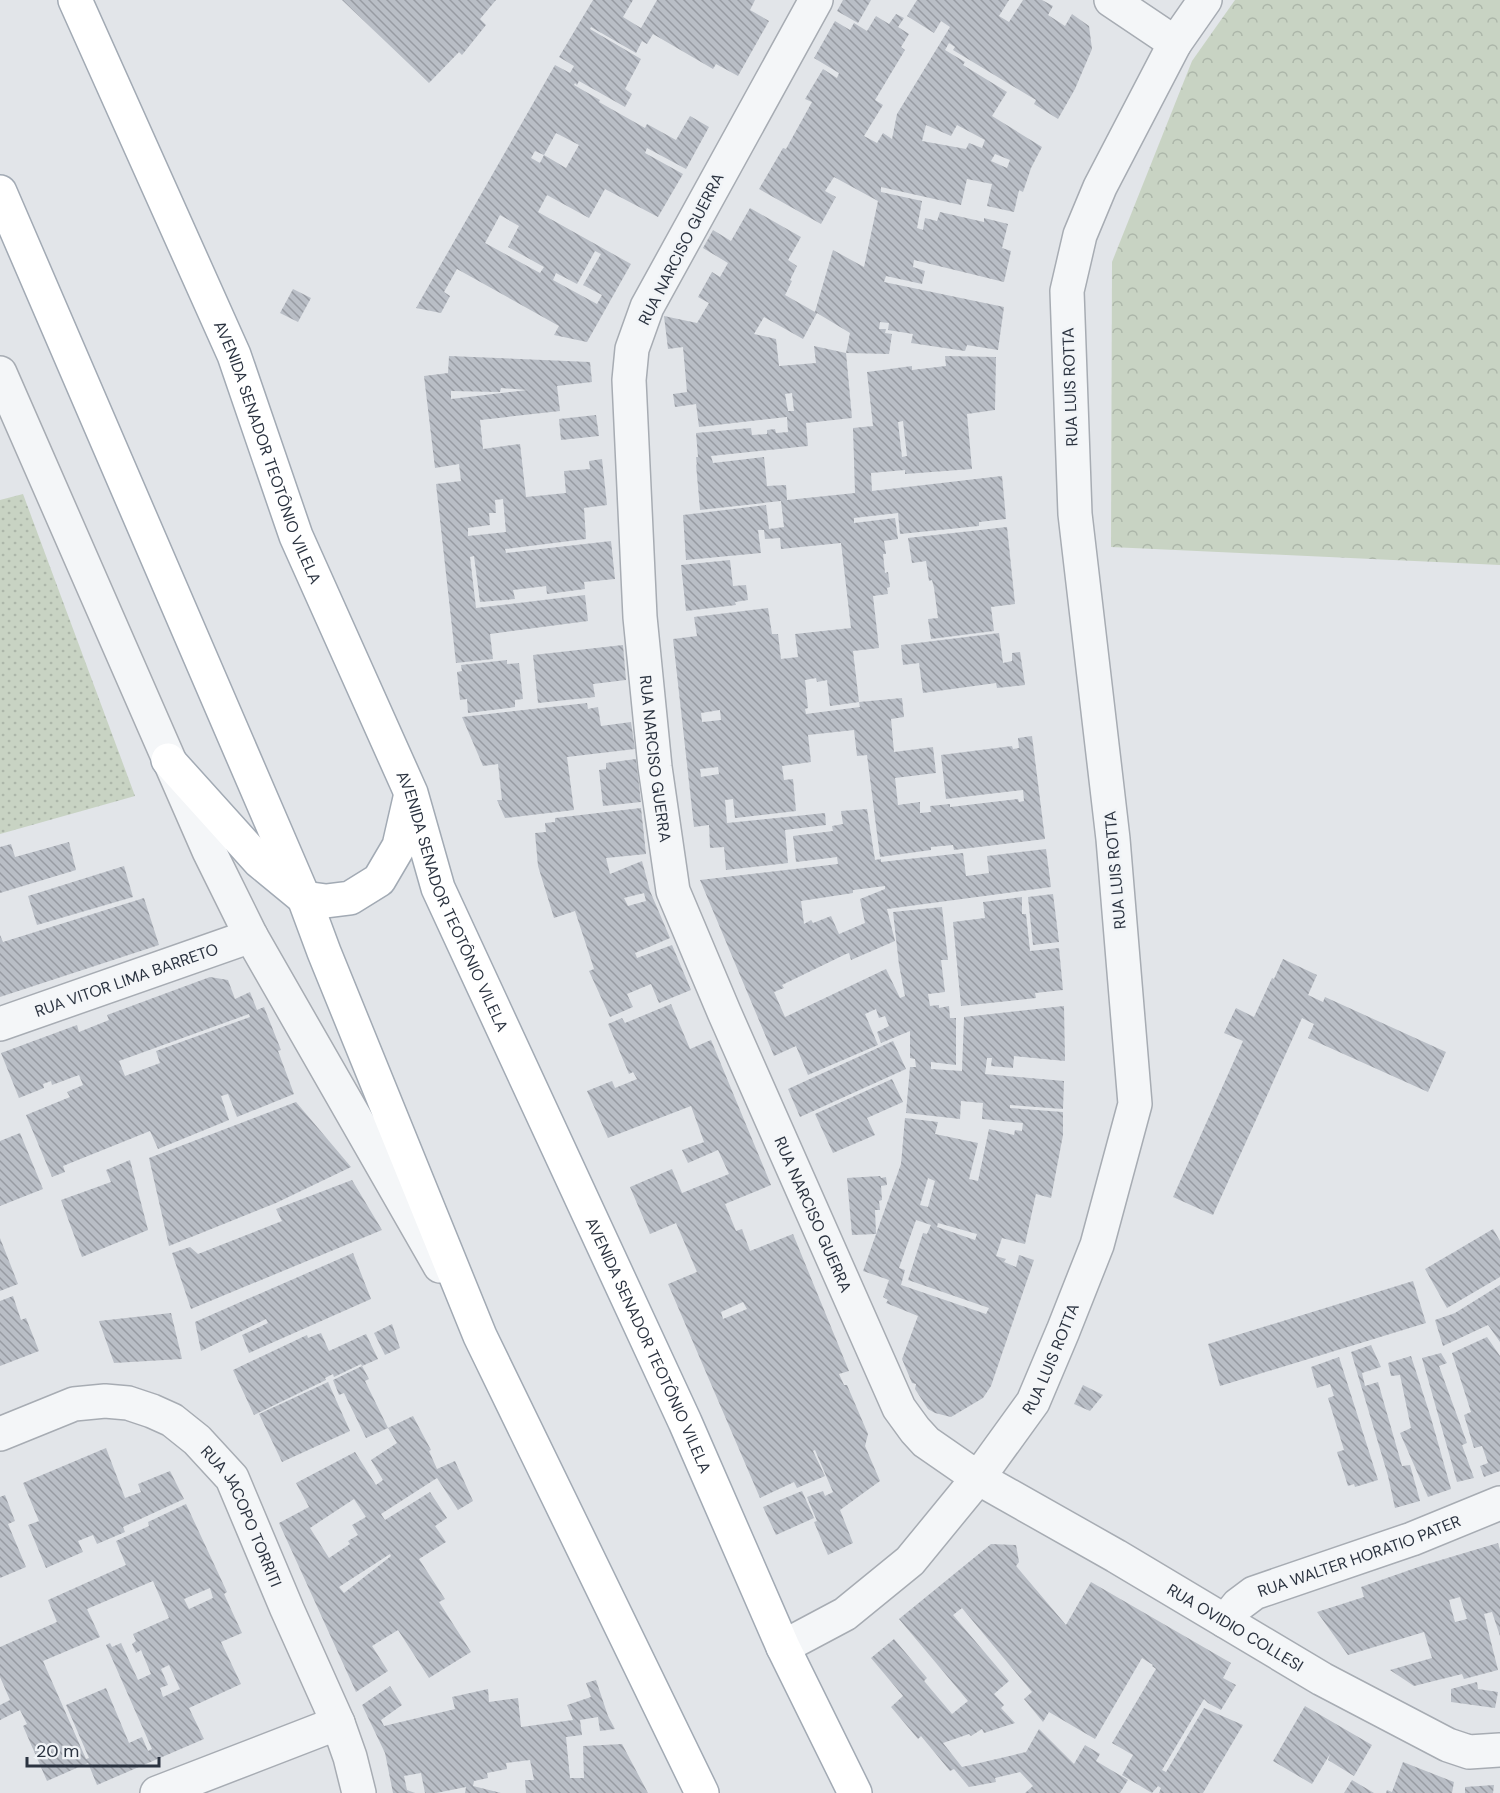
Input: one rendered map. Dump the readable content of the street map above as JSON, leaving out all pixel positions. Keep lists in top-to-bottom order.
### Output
{
  "streets": {
    "main road": ["AVENIDA SENADOR TEOTÔNIO VILELA"],
    "street": [
      "RUA NARCISO GUERRA",
      "RUA LUIS ROTTA",
      "RUA VITOR LIMA BARRETO",
      "RUA JACOPO TORRITI",
      "RUA WALTER HORATIO PATER",
      "RUA OVIDIO COLLESI"
    ]
  },
  "crossings": [
    ["RUA NARCISO GUERRA", "RUA LUIS ROTTA"],
    ["RUA NARCISO GUERRA", "RUA OVIDIO COLLESI"],
    ["RUA LUIS ROTTA", "AVENIDA SENADOR TEOTÔNIO VILELA"],
    ["RUA LUIS ROTTA", "RUA OVIDIO COLLESI"],
    ["RUA WALTER HORATIO PATER", "RUA OVIDIO COLLESI"]
  ],
  "scale_bar": "20 m"
}
